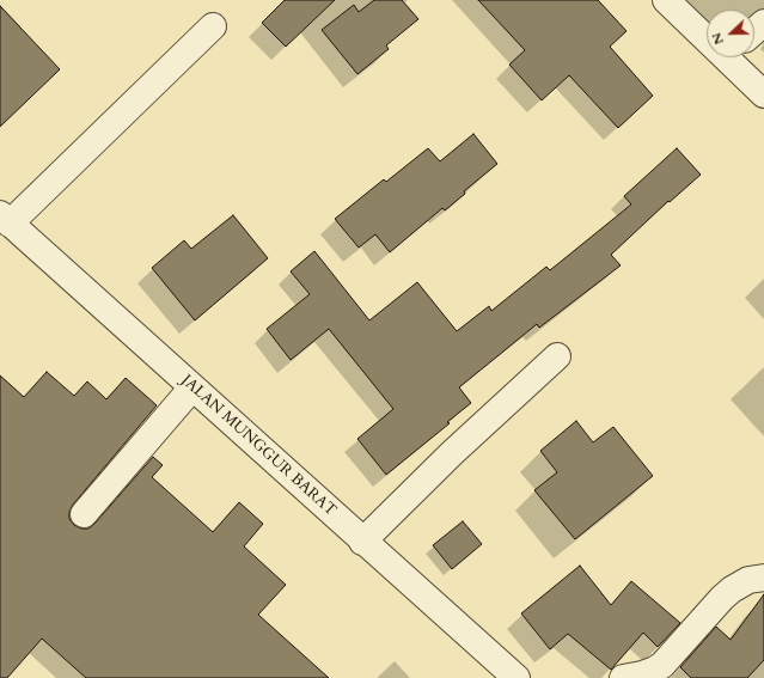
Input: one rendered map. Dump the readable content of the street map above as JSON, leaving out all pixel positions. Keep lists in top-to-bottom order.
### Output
{
  "streets": {
    "street": ["JALAN MUNGGUR BARAT"]
  },
  "north": "left"
}
